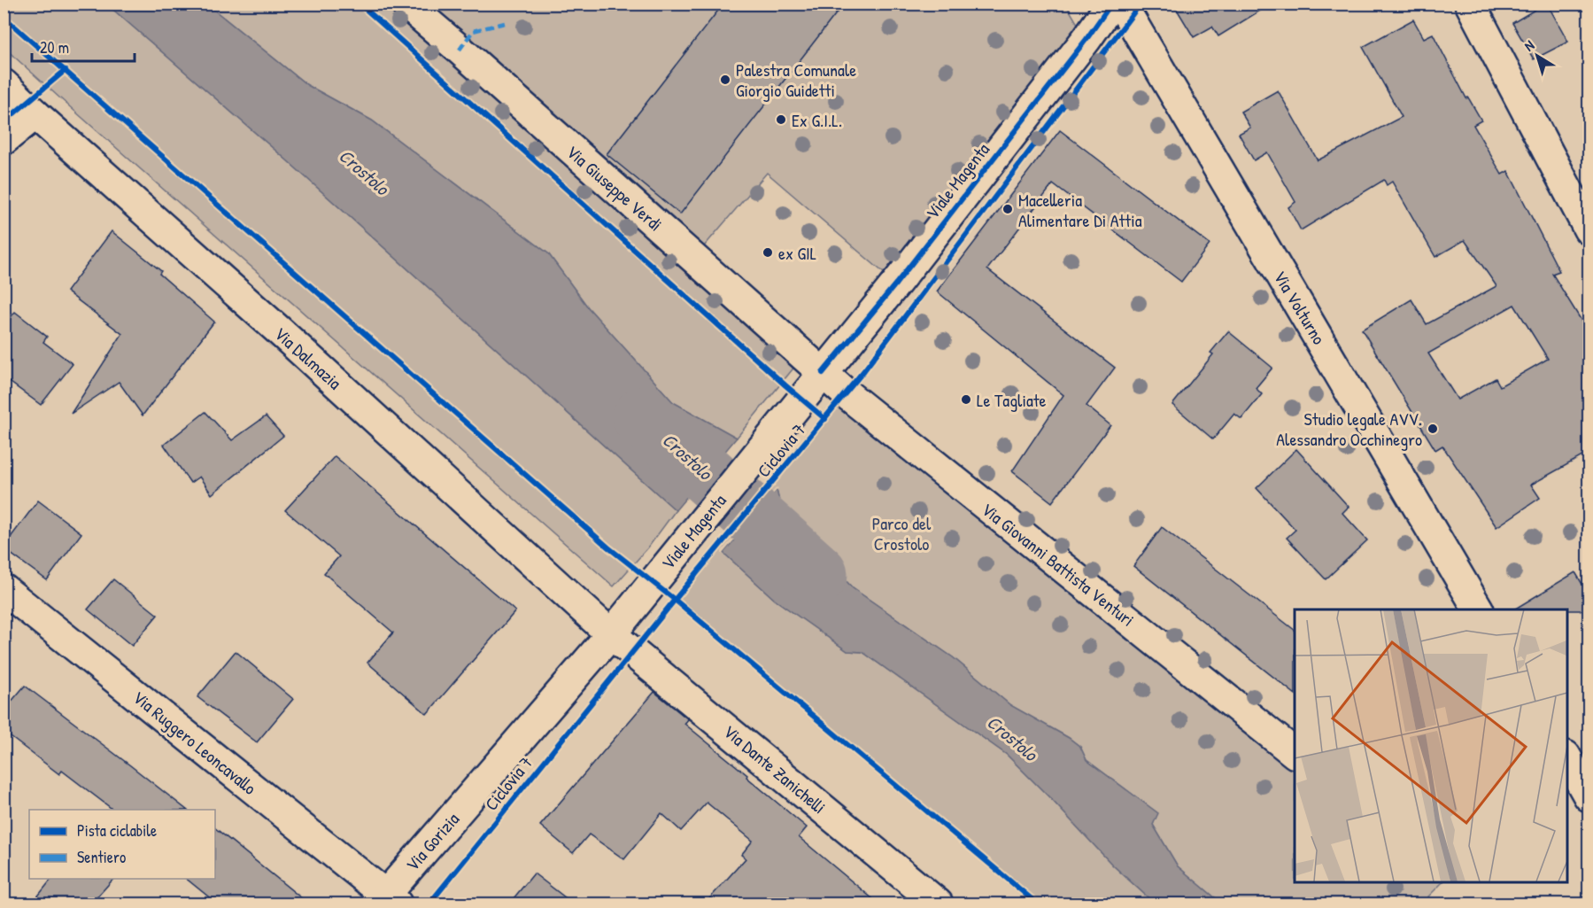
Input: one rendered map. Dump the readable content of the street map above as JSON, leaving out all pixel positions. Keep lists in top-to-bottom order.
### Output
{
  "streets": {
    "street": [
      "Viale Magenta",
      "Via Giuseppe Verdi",
      "Via Volturno",
      "Via Dalmazia",
      "Via Giovanni Battista Venturi",
      "Via Ruggero Leoncavallo",
      "Via Dante Zanichelli",
      "Via Gorizia"
    ],
    "cycle path": ["Ciclovia 7"]
  },
  "crossings": [
    ["Viale Magenta", "Via Giuseppe Verdi"],
    ["Viale Magenta", "Via Dalmazia"],
    ["Viale Magenta", "Via Giovanni Battista Venturi"],
    ["Viale Magenta", "Via Dante Zanichelli"],
    ["Viale Magenta", "Via Gorizia"],
    ["Via Giuseppe Verdi", "Via Giovanni Battista Venturi"],
    ["Via Dalmazia", "Via Dante Zanichelli"],
    ["Via Dalmazia", "Via Gorizia"],
    ["Via Ruggero Leoncavallo", "Via Gorizia"],
    ["Via Dante Zanichelli", "Via Gorizia"]
  ],
  "water": ["Crostolo"],
  "parks": ["Parco del Crostolo"],
  "places": [
    "Palestra Comunale Giorgio Guidetti",
    "Ex G.I.L.",
    "Macelleria Alimentare Di Attia",
    "ex GIL",
    "Le Tagliate",
    "Studio legale AVV. Alessandro Occhinegro"
  ],
  "legend": ["Pista ciclabile", "Sentiero"],
  "scale_bar": "20 m",
  "north": "top left"
}
